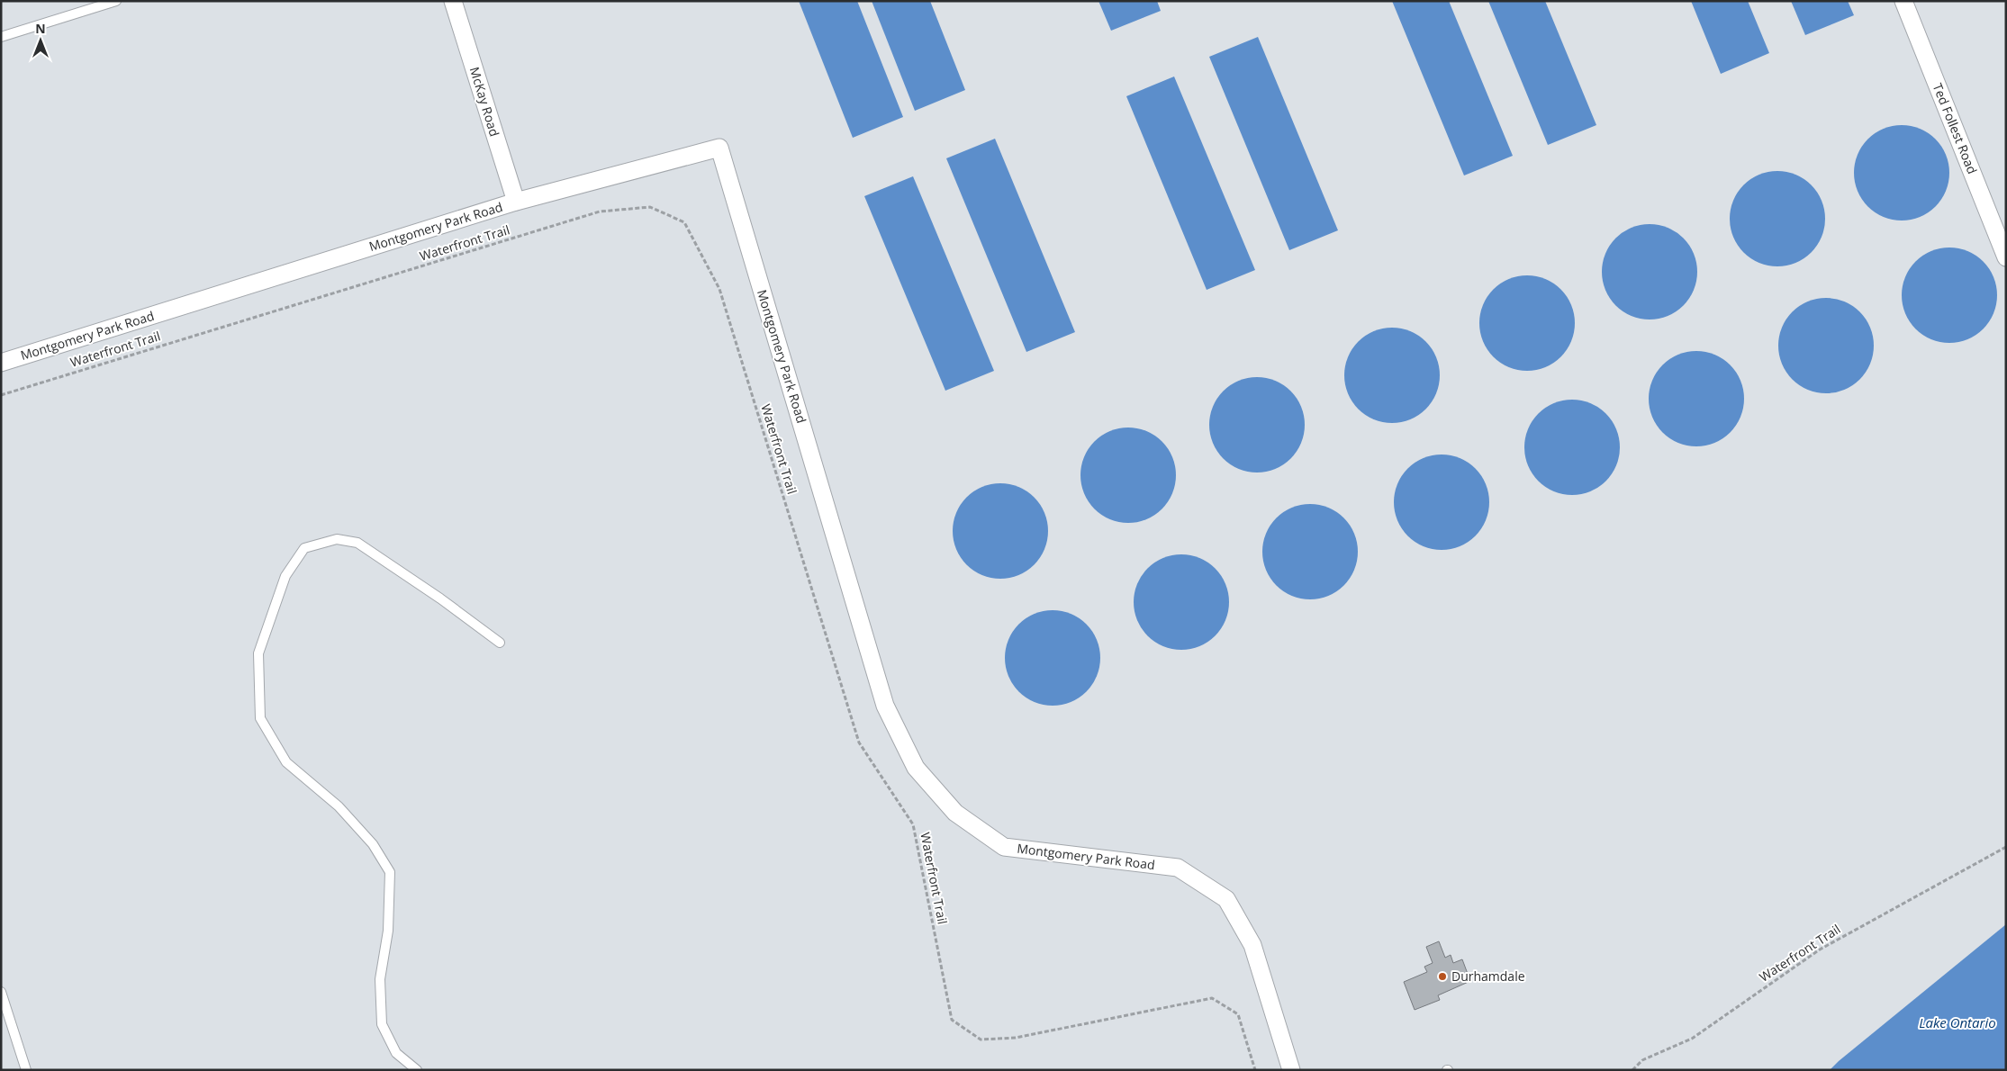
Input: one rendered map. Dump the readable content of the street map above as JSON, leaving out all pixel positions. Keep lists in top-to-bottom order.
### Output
{
  "streets": {
    "street": ["McKay Road", "Ted Follest Road", "Montgomery Park Road"],
    "path": ["Waterfront Trail"]
  },
  "crossings": [
    ["McKay Road", "Montgomery Park Road"]
  ],
  "water": ["Lake Ontario"],
  "places": ["Durhamdale"],
  "north": "top"
}
